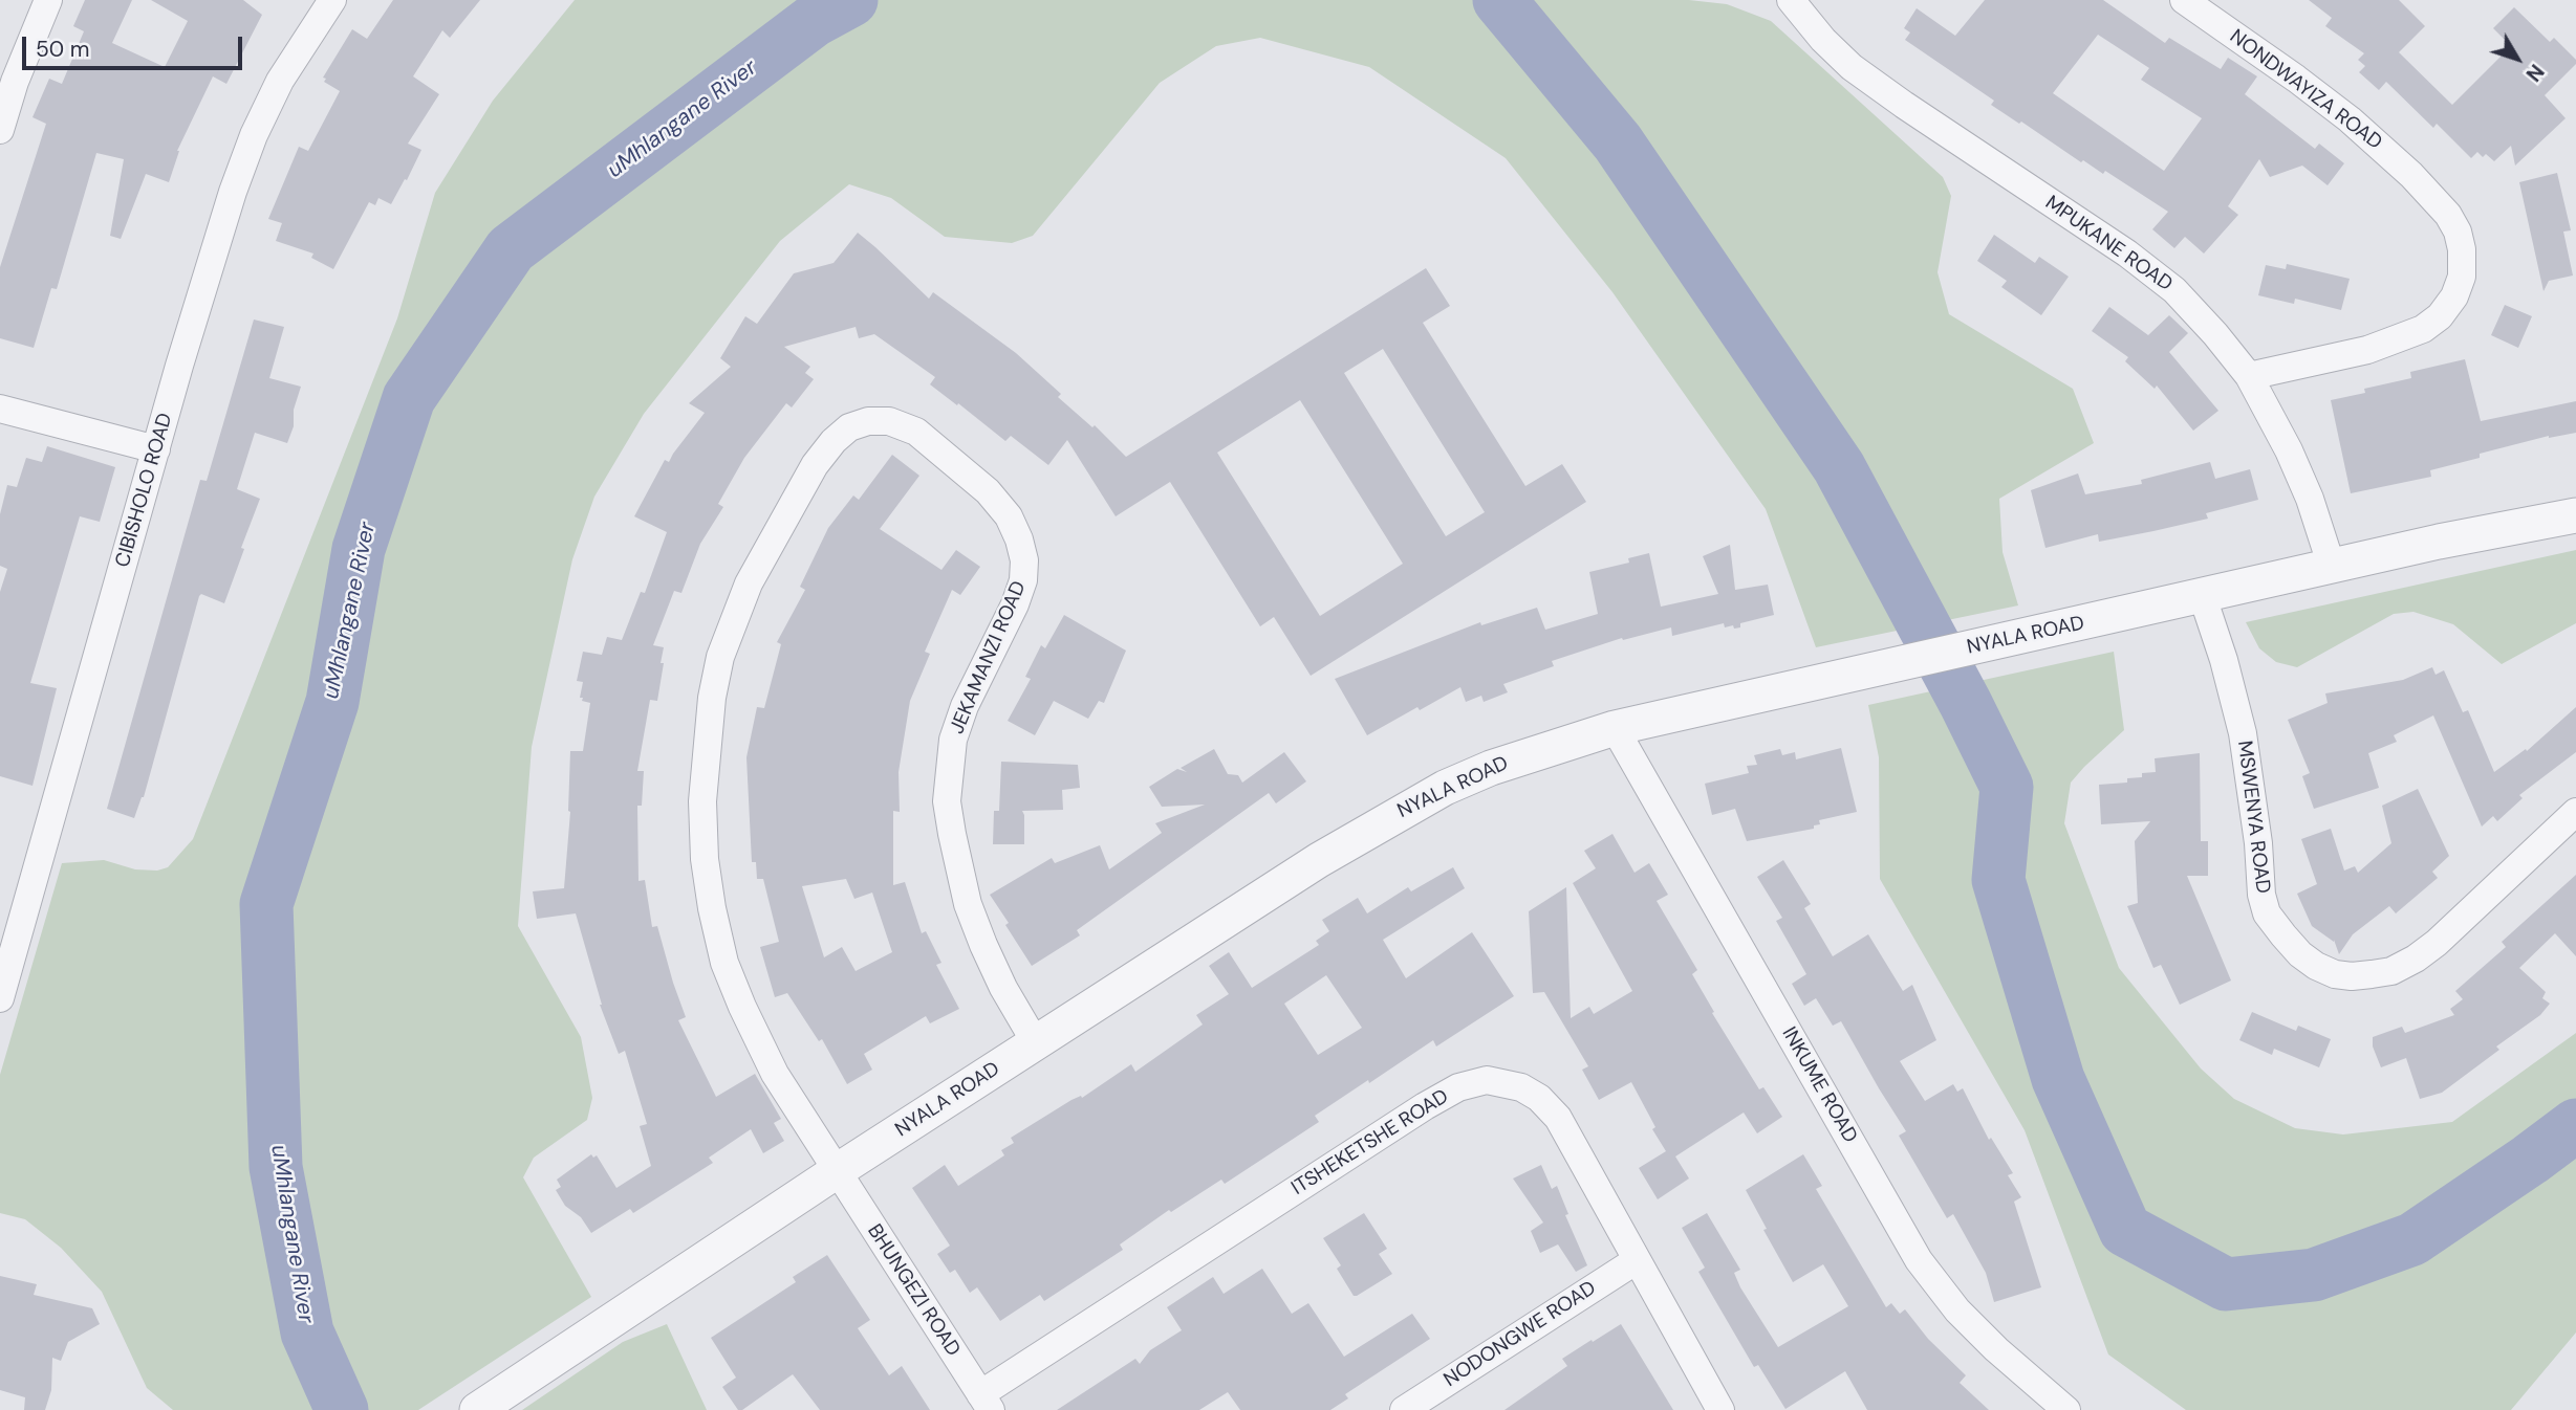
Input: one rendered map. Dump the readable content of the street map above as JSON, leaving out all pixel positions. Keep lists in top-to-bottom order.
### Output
{
  "streets": {
    "street": [
      "NONDWAYIZA ROAD",
      "MPUKANE ROAD",
      "CIBISHOLO ROAD",
      "NYALA ROAD",
      "JEKAMANZI ROAD",
      "MSWENYA ROAD",
      "INKUME ROAD",
      "ITSHEKETSHE ROAD",
      "BHUNGEZI ROAD",
      "NODONGWE ROAD"
    ]
  },
  "crossings": [
    ["NONDWAYIZA ROAD", "MPUKANE ROAD"],
    ["MPUKANE ROAD", "NYALA ROAD"],
    ["NYALA ROAD", "JEKAMANZI ROAD"],
    ["NYALA ROAD", "MSWENYA ROAD"],
    ["NYALA ROAD", "INKUME ROAD"],
    ["NYALA ROAD", "BHUNGEZI ROAD"],
    ["JEKAMANZI ROAD", "BHUNGEZI ROAD"],
    ["ITSHEKETSHE ROAD", "BHUNGEZI ROAD"],
    ["ITSHEKETSHE ROAD", "NODONGWE ROAD"]
  ],
  "water": ["uMhlangane River"],
  "scale_bar": "50 m",
  "north": "bottom right"
}
